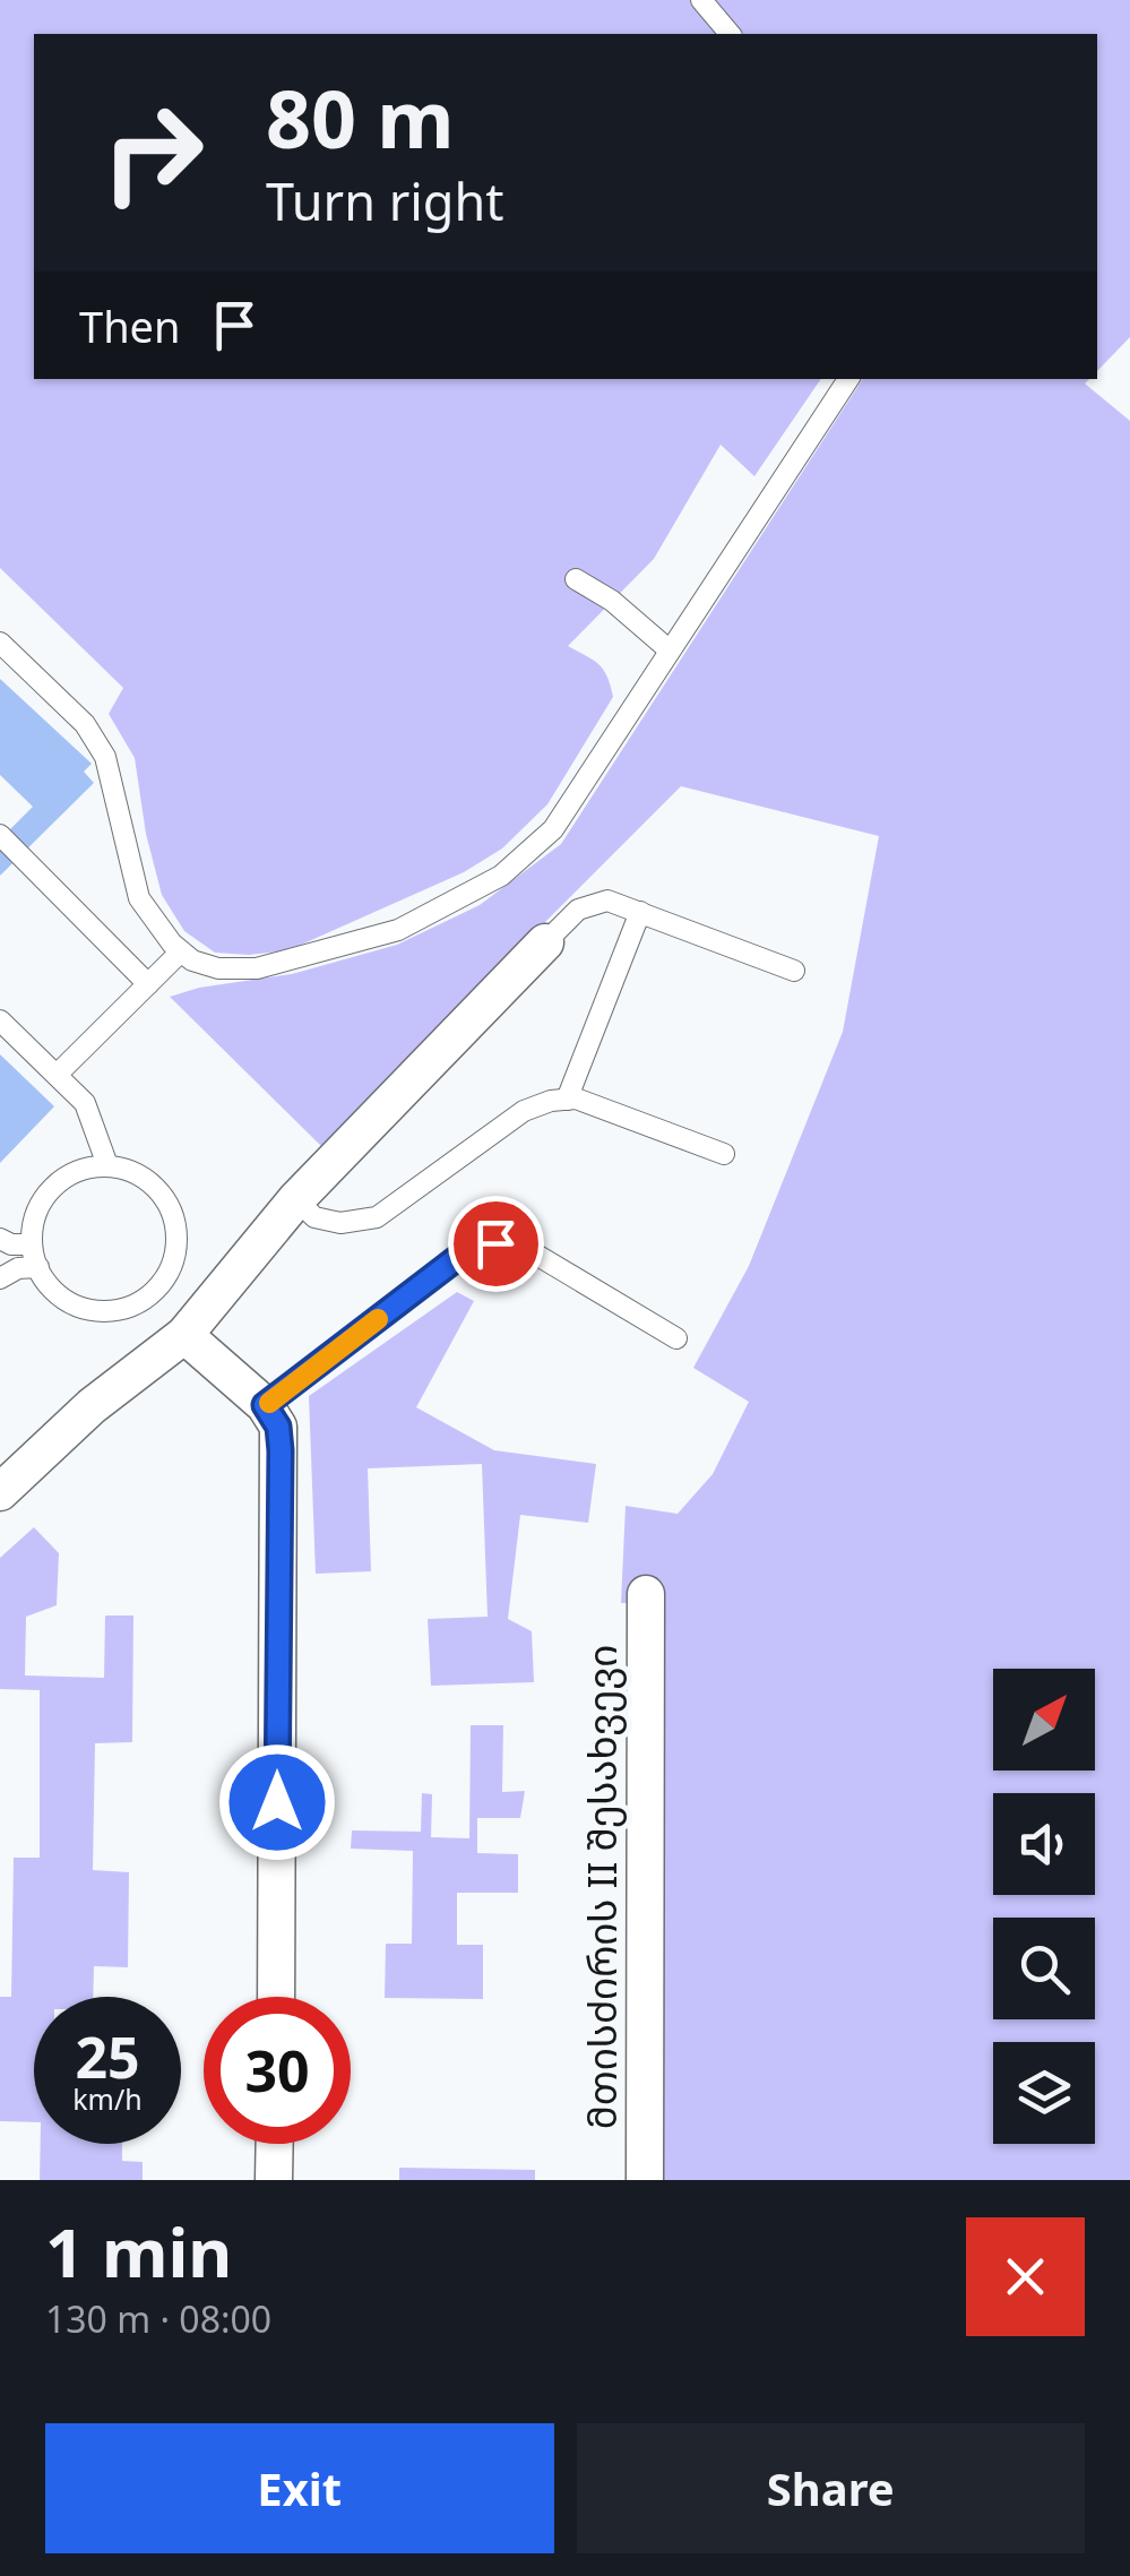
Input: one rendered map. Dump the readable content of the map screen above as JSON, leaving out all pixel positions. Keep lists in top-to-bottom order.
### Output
{
  "streets": {
    "street": ["მთისძირის II შესახვევი"]
  },
  "north": "top right",
  "page": {
    "turn": ["80 m", "Turn right"],
    "then": "Then",
    "speed": "25 km/h",
    "limit": "30",
    "heading": ["1 min", "130 m · 08:00"],
    "buttons": ["Exit", "Share"]
  }
}
